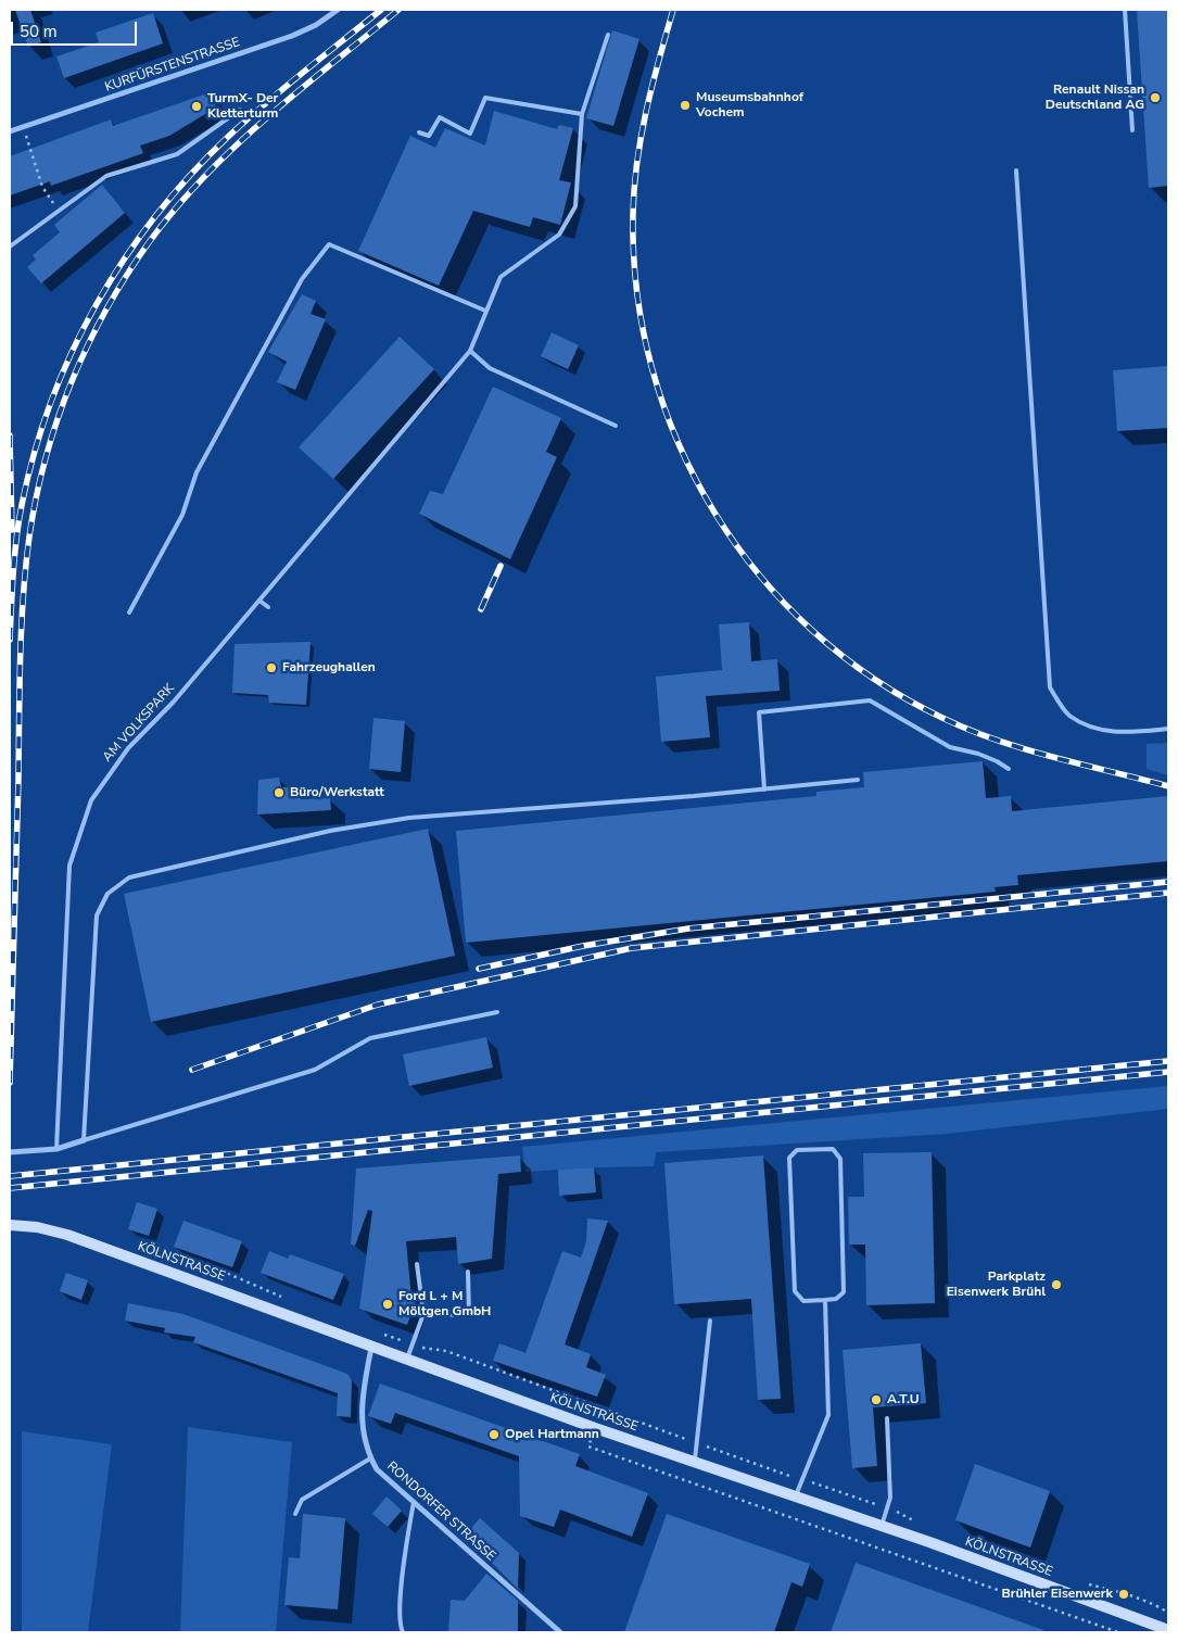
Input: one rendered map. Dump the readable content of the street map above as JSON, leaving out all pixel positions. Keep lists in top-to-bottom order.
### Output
{
  "streets": {
    "main road": ["KÖLNSTRASSE"],
    "street": ["KURFÜRSTENSTRASSE", "RONDORFER STRASSE"],
    "lane": ["AM VOLKSPARK"]
  },
  "crossings": [
    ["KÖLNSTRASSE", "RONDORFER STRASSE"]
  ],
  "places": [
    "Renault Nissan Deutschland AG",
    "Museumsbahnhof Vochem",
    "TurmX- Der Kletterturm",
    "Fahrzeughallen",
    "Büro/Werkstatt",
    "Parkplatz Eisenwerk Brühl",
    "Ford L + M Möltgen GmbH",
    "A.T.U",
    "Opel Hartmann",
    "Brühler Eisenwerk"
  ],
  "scale_bar": "50 m"
}
